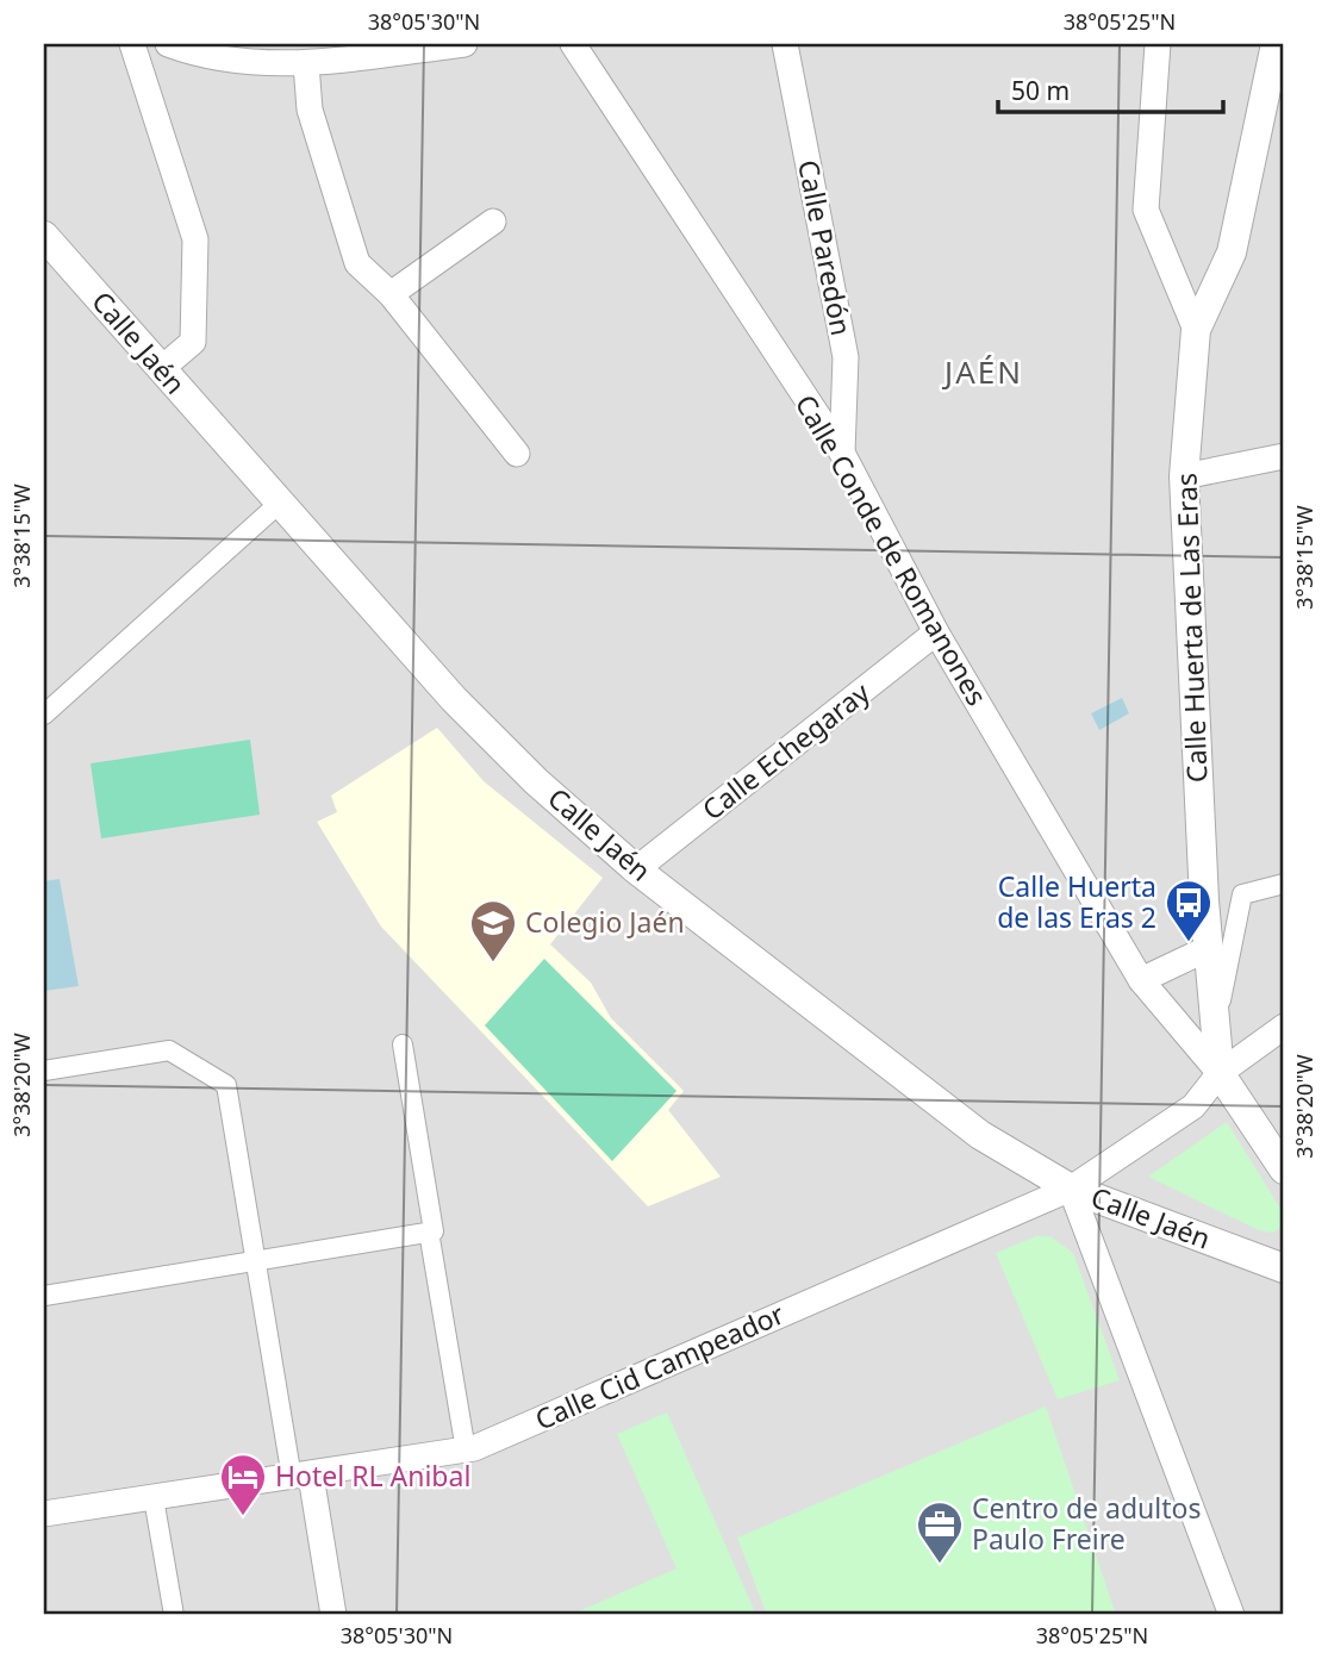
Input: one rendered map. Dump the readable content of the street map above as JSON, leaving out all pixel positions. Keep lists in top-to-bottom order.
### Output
{
  "streets": {
    "street": [
      "Calle Paredón",
      "Calle Jaén",
      "Calle Conde de Romanones",
      "Calle Huerta de Las Eras",
      "Calle Echegaray",
      "Calle Cid Campeador"
    ]
  },
  "crossings": [
    ["Calle Paredón", "Calle Conde de Romanones"],
    ["Calle Jaén", "Calle Echegaray"],
    ["Calle Jaén", "Calle Cid Campeador"],
    ["Calle Conde de Romanones", "Calle Huerta de Las Eras"],
    ["Calle Conde de Romanones", "Calle Echegaray"],
    ["Calle Conde de Romanones", "Calle Cid Campeador"],
    ["Calle Huerta de Las Eras", "Calle Cid Campeador"]
  ],
  "districts": ["JAÉN"],
  "places": {
    "bus stop": ["Calle Huerta de las Eras 2"],
    "school or university": ["Colegio Jaén"],
    "hotel": ["Hotel RL Anibal"],
    "office": ["Centro de adultos Paulo Freire"]
  },
  "scale_bar": "50 m",
  "coordinates": [
    "38°05'30\"N",
    "38°05'25\"N",
    "3°38'15\"W",
    "3°38'20\"W"
  ]
}
